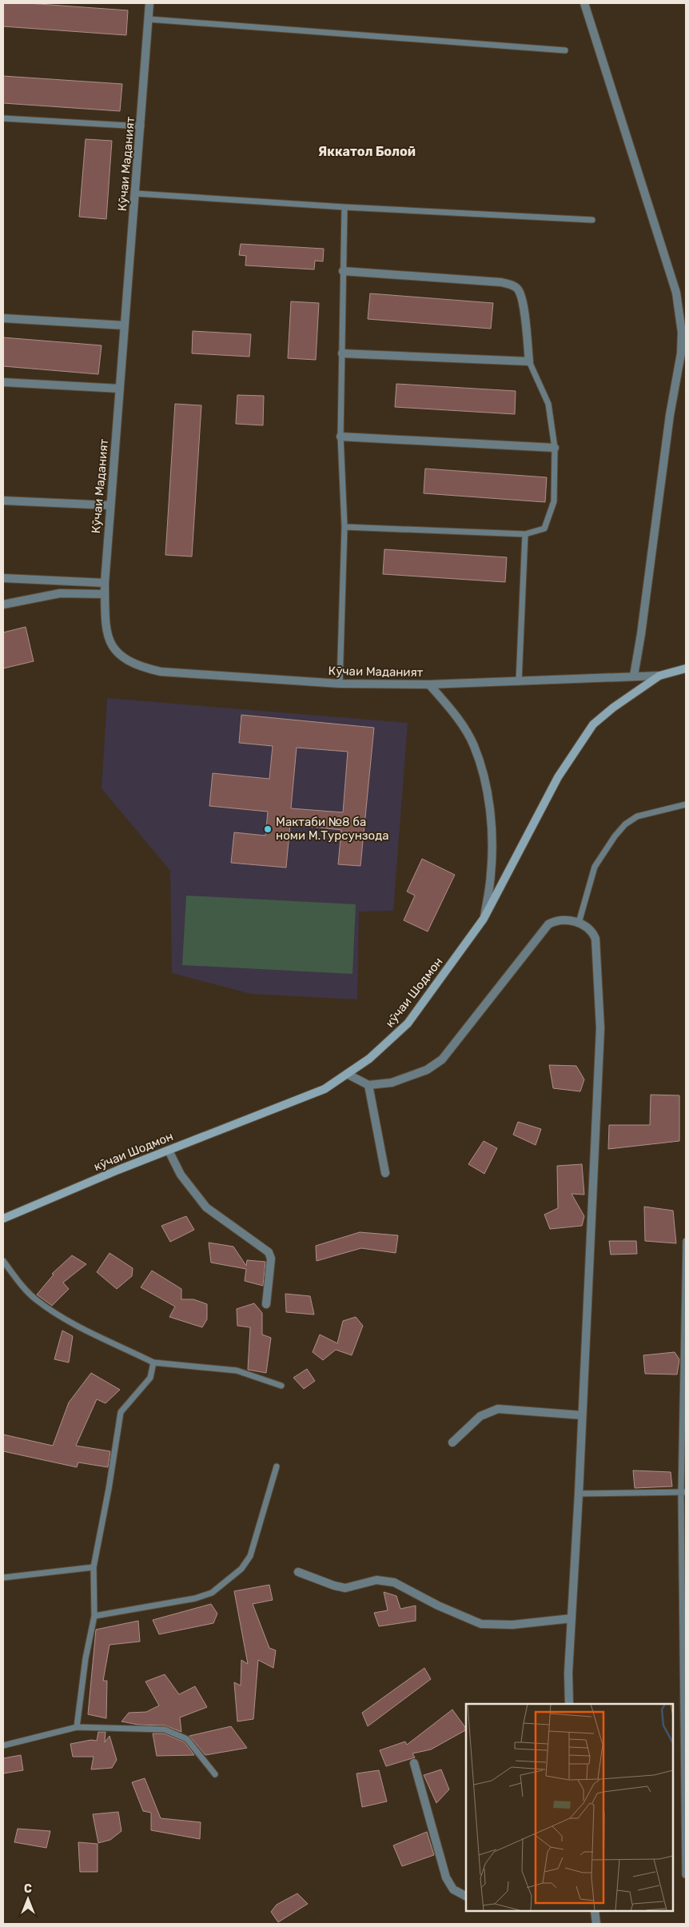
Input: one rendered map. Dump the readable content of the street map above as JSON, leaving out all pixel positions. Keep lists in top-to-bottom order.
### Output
{
  "streets": {
    "main road": ["кӯчаи Шодмон"],
    "street": ["Кӯчаи Маданият"]
  },
  "crossings": [
    ["Кӯчаи Маданият", "кӯчаи Шодмон"]
  ],
  "districts": ["Яккатол Болоӣ"],
  "places": ["Мактаби №8 ба номи М.Турсунзода"],
  "north": "top"
}
